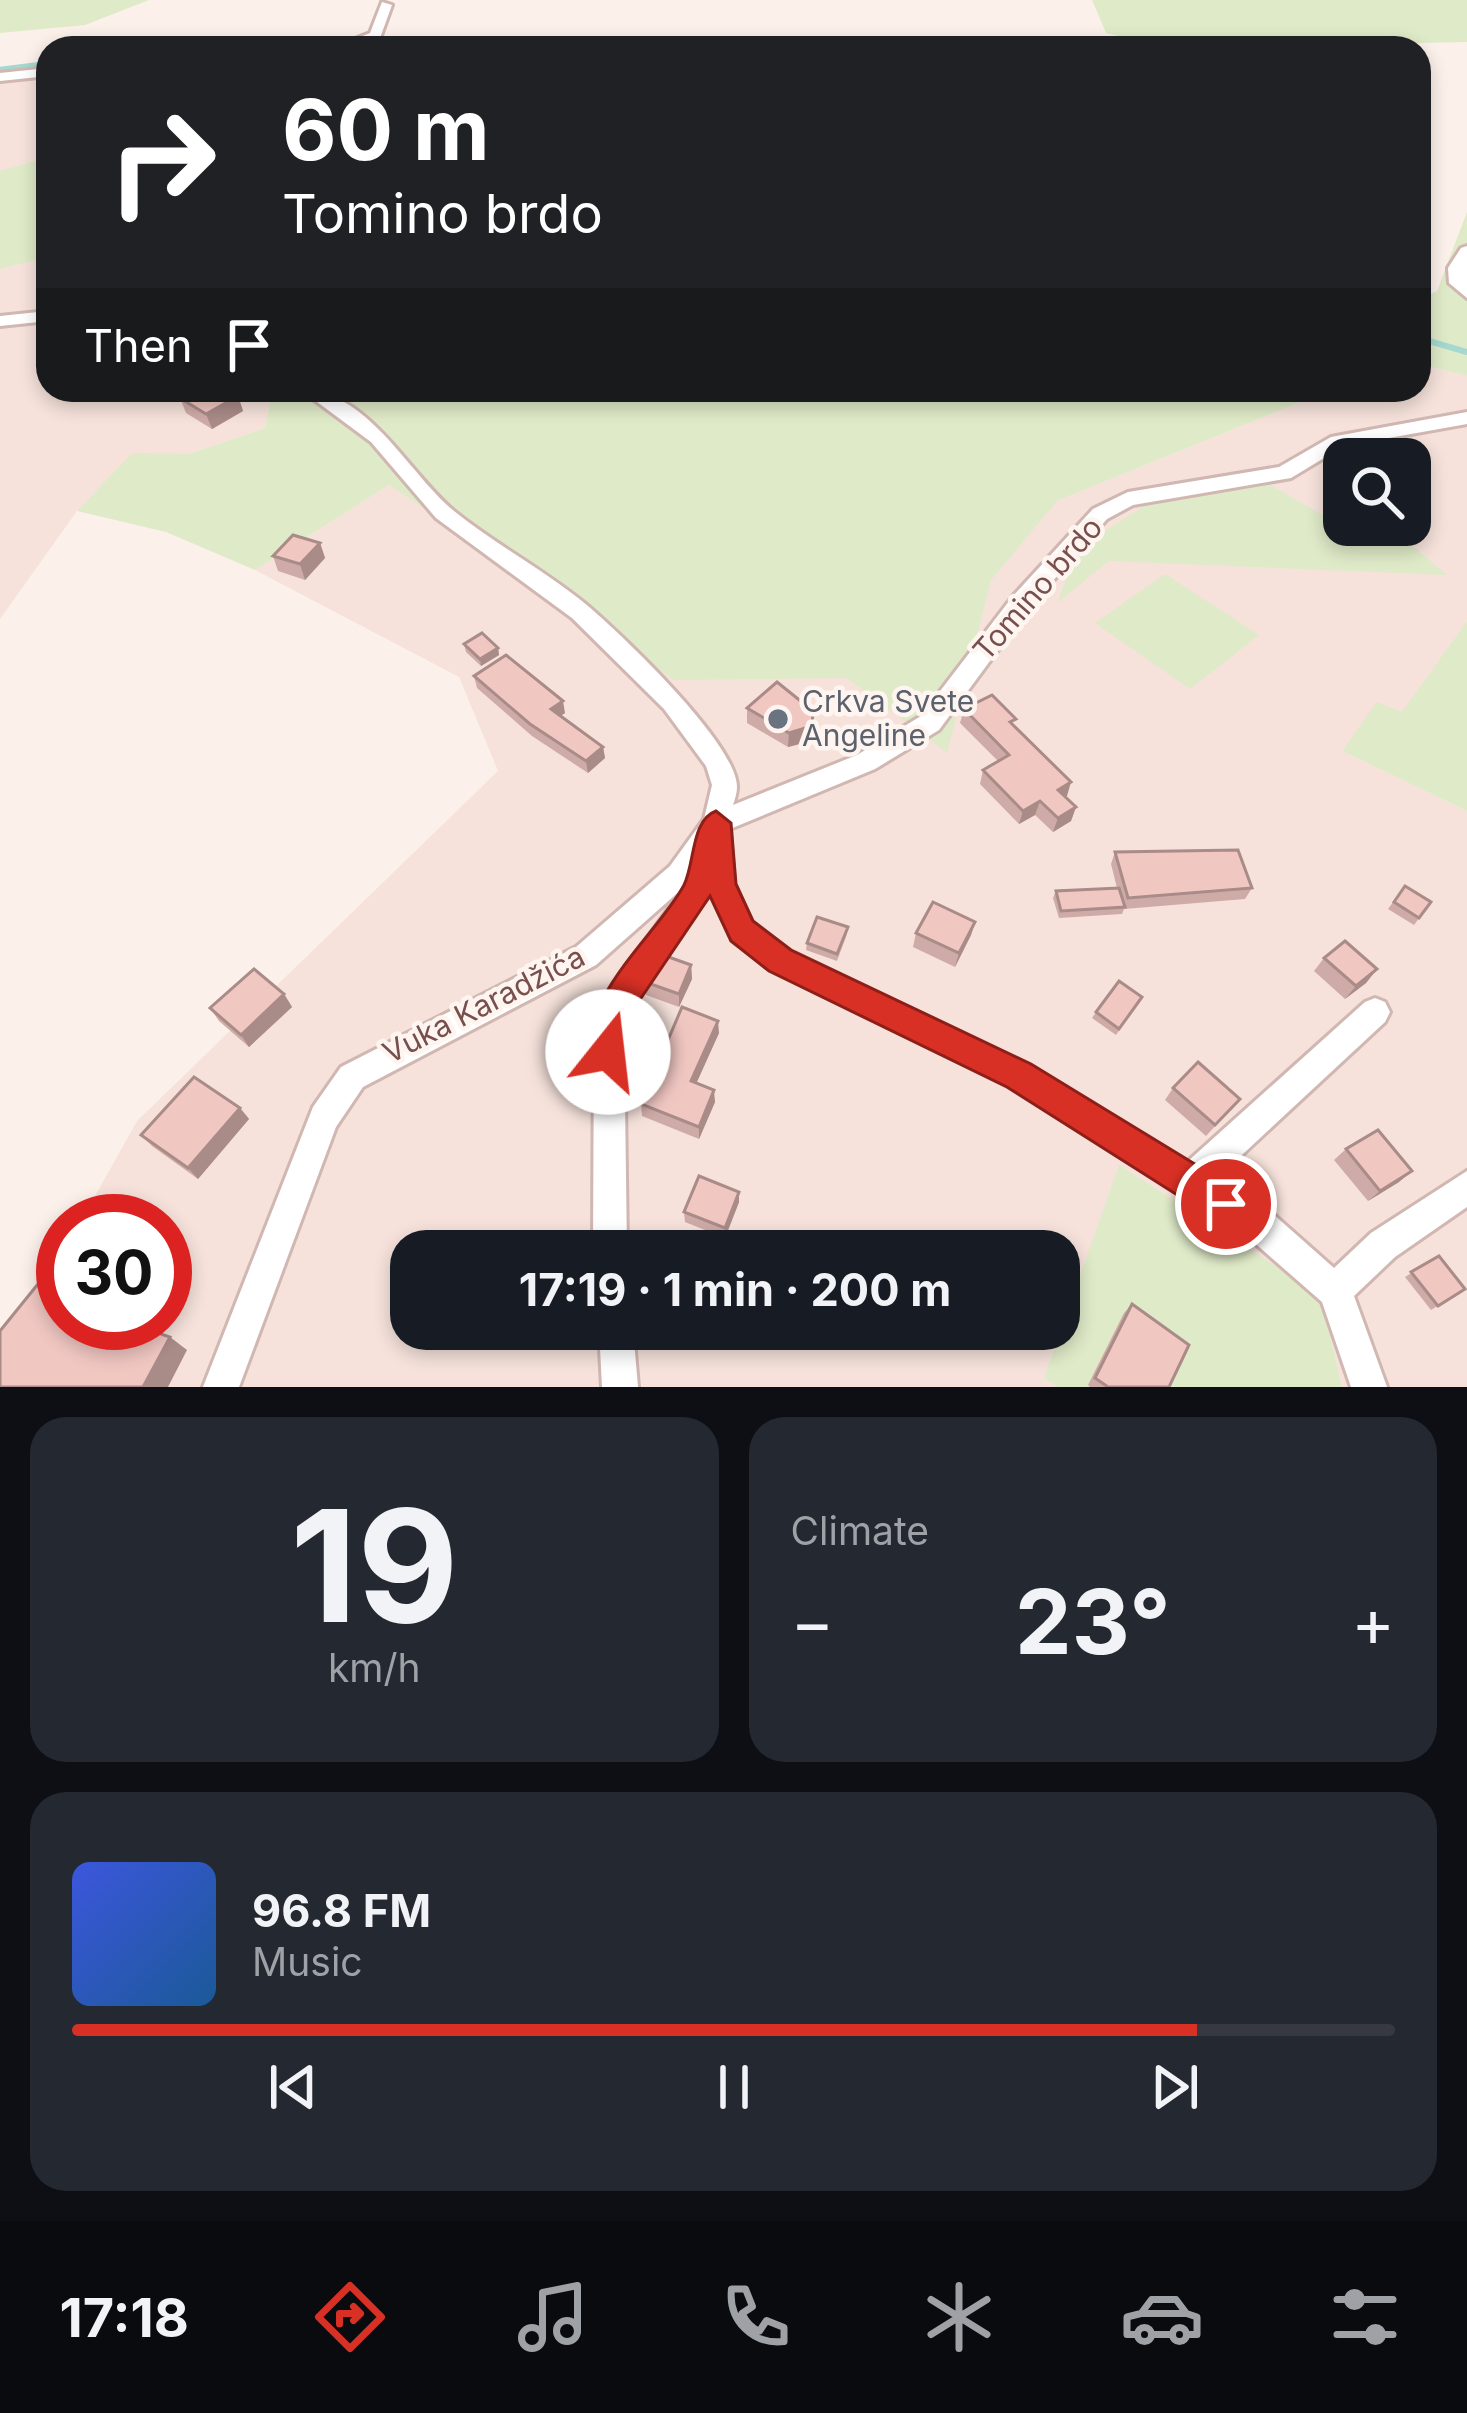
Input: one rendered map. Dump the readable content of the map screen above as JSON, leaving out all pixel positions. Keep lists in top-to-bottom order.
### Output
{
  "streets": {
    "street": ["Tomino brdo", "Vuka Karadžića"]
  },
  "crossings": [
    ["Tomino brdo", "Vuka Karadžića"]
  ],
  "places": ["Crkva Svete Angeline"],
  "page": {
    "turn": ["60 m", "Tomino brdo"],
    "then": "Then",
    "limit": "30",
    "trip": "17:19 · 1 min · 200 m",
    "tile": [
      ["19", "km/h"],
      "Climate"
    ],
    "heat": ["−", "23°", "+"],
    "song": ["96.8 FM", "Music"],
    "tabs": "17:18"
  }
}
